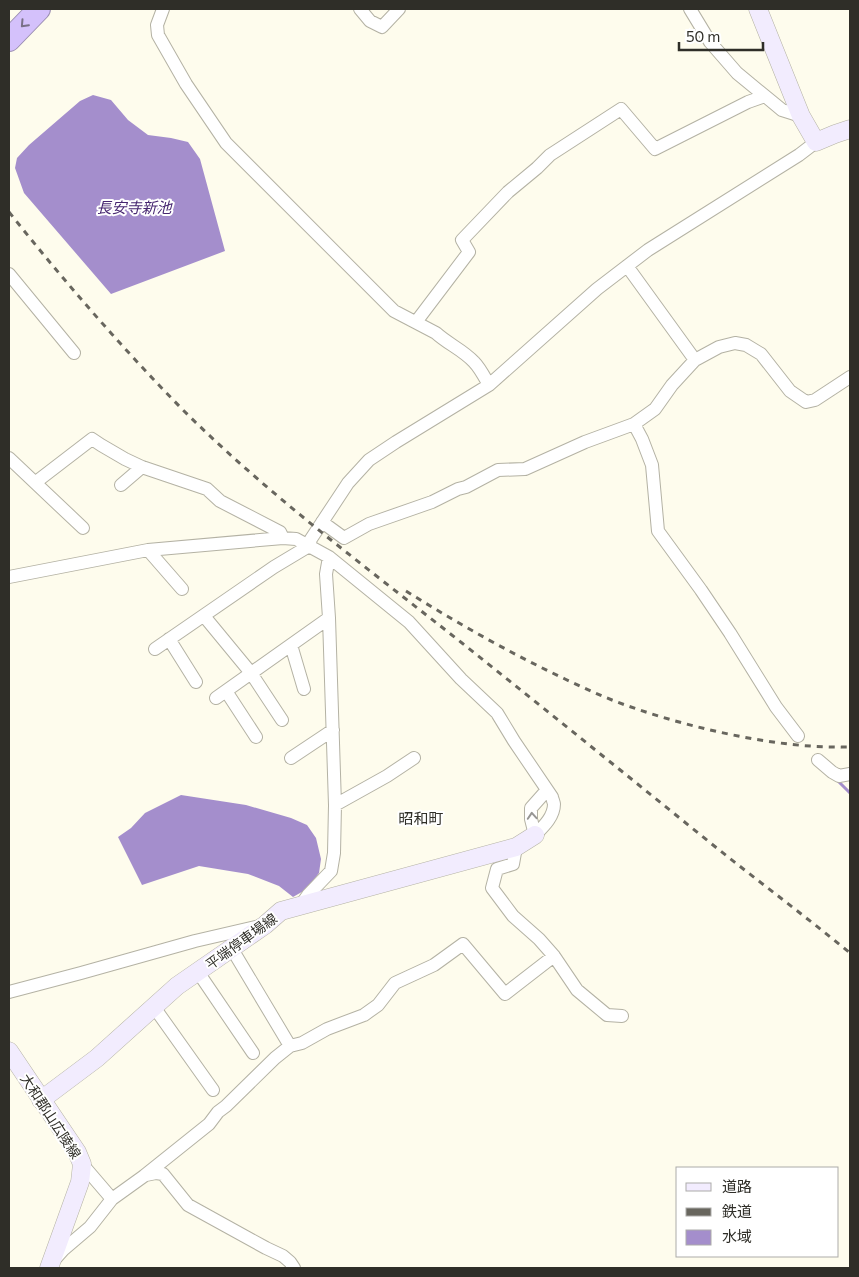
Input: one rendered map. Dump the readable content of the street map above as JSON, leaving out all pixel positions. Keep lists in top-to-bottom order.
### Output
{
  "streets": {
    "main road": ["平端停車場線", "大和郡山広陵線"]
  },
  "crossings": [
    ["平端停車場線", "大和郡山広陵線"]
  ],
  "districts": ["昭和町"],
  "water": ["長安寺新池"],
  "legend": ["道路", "鉄道", "水域"],
  "scale_bar": "50 m"
}
